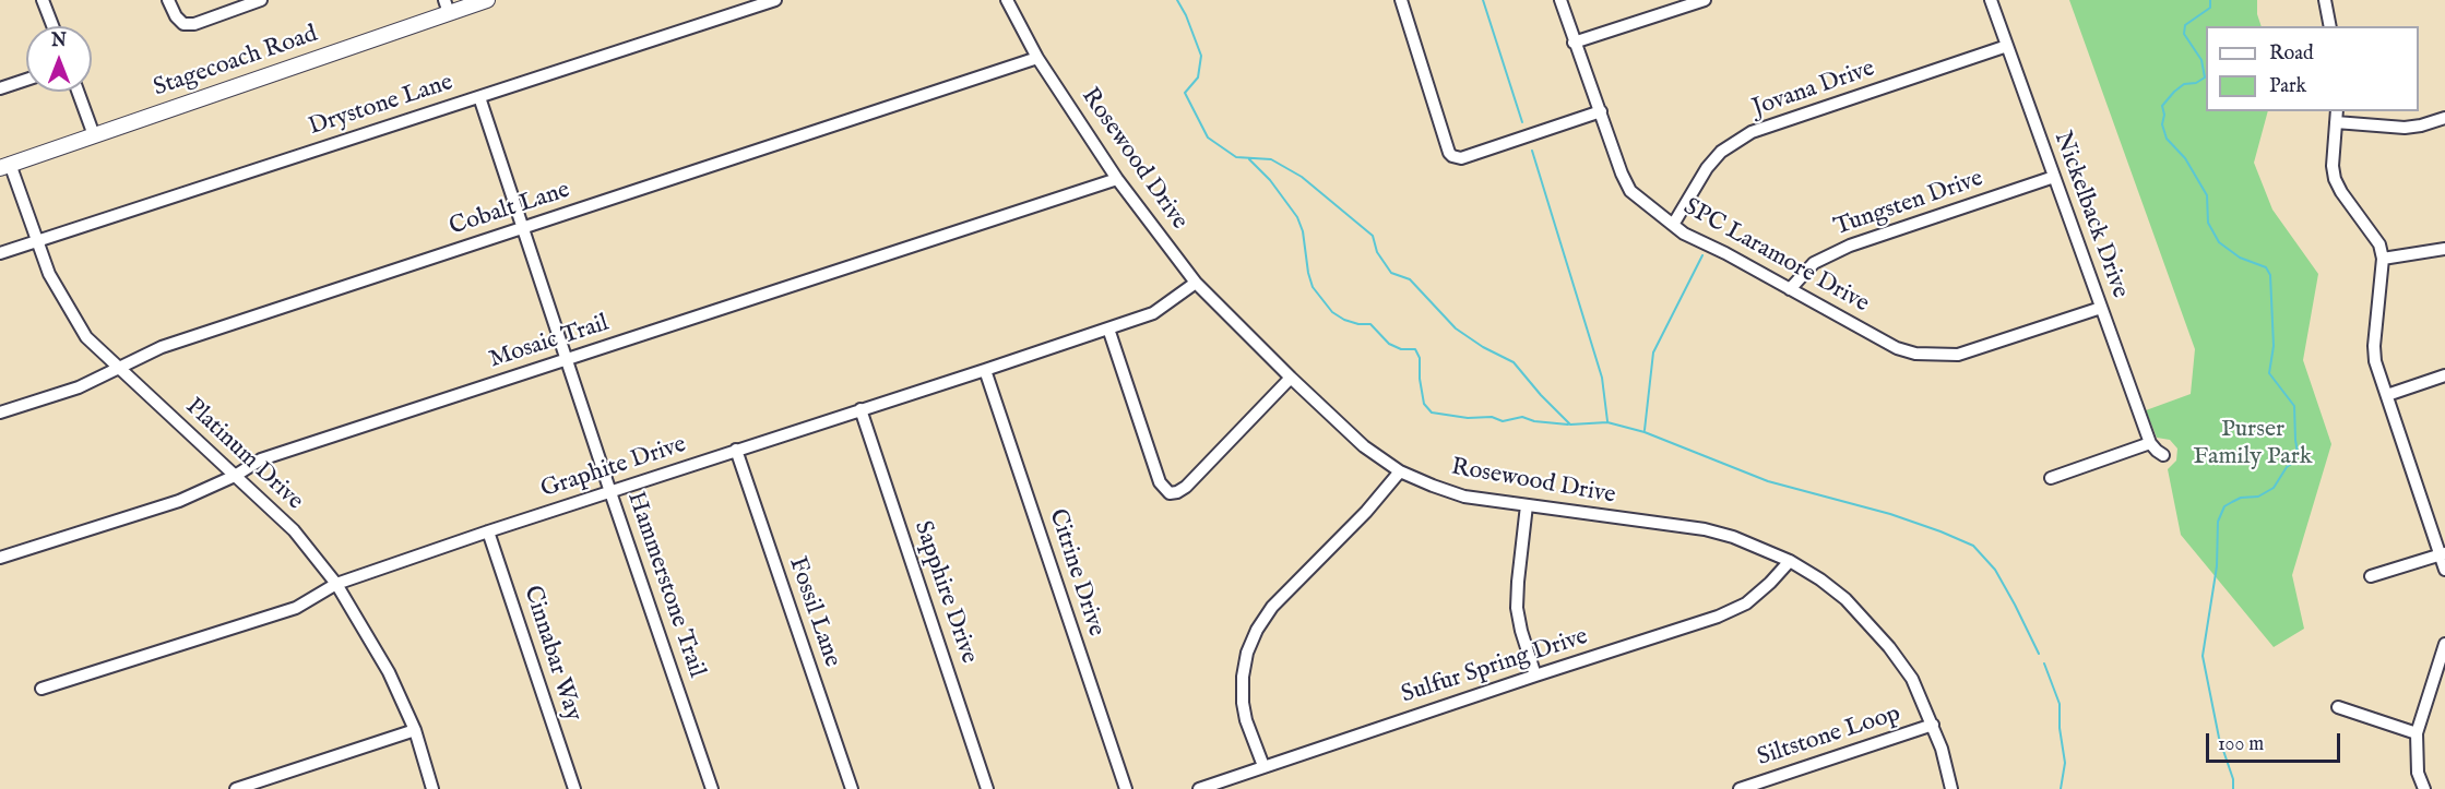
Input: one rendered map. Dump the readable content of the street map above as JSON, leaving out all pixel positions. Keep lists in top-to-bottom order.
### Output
{
  "streets": {
    "main road": ["Stagecoach Road"],
    "street": [
      "Jovana Drive",
      "Drystone Lane",
      "Rosewood Drive",
      "Tungsten Drive",
      "Cobalt Lane",
      "Nickelback Drive",
      "SPC Laramore Drive",
      "Mosaic Trail",
      "Platinum Drive",
      "Graphite Drive",
      "Citrine Drive",
      "Hammerstone Trail",
      "Sapphire Drive",
      "Fossil Lane",
      "Cinnabar Way",
      "Sulfur Spring Drive",
      "Siltstone Loop"
    ]
  },
  "crossings": [
    ["Stagecoach Road", "Platinum Drive"],
    ["Jovana Drive", "Nickelback Drive"],
    ["Jovana Drive", "SPC Laramore Drive"],
    ["Drystone Lane", "Platinum Drive"],
    ["Drystone Lane", "Hammerstone Trail"],
    ["Rosewood Drive", "Cobalt Lane"],
    ["Rosewood Drive", "Mosaic Trail"],
    ["Rosewood Drive", "Graphite Drive"],
    ["Rosewood Drive", "Sulfur Spring Drive"],
    ["Rosewood Drive", "Siltstone Loop"],
    ["Tungsten Drive", "Nickelback Drive"],
    ["Tungsten Drive", "SPC Laramore Drive"],
    ["Cobalt Lane", "Platinum Drive"],
    ["Cobalt Lane", "Hammerstone Trail"],
    ["Nickelback Drive", "SPC Laramore Drive"],
    ["Mosaic Trail", "Platinum Drive"],
    ["Mosaic Trail", "Hammerstone Trail"],
    ["Platinum Drive", "Graphite Drive"],
    ["Graphite Drive", "Citrine Drive"],
    ["Graphite Drive", "Hammerstone Trail"],
    ["Graphite Drive", "Sapphire Drive"],
    ["Graphite Drive", "Fossil Lane"],
    ["Graphite Drive", "Cinnabar Way"]
  ],
  "parks": ["Purser Family Park"],
  "legend": ["Road", "Park"],
  "scale_bar": "100 m",
  "north": "top"
}
